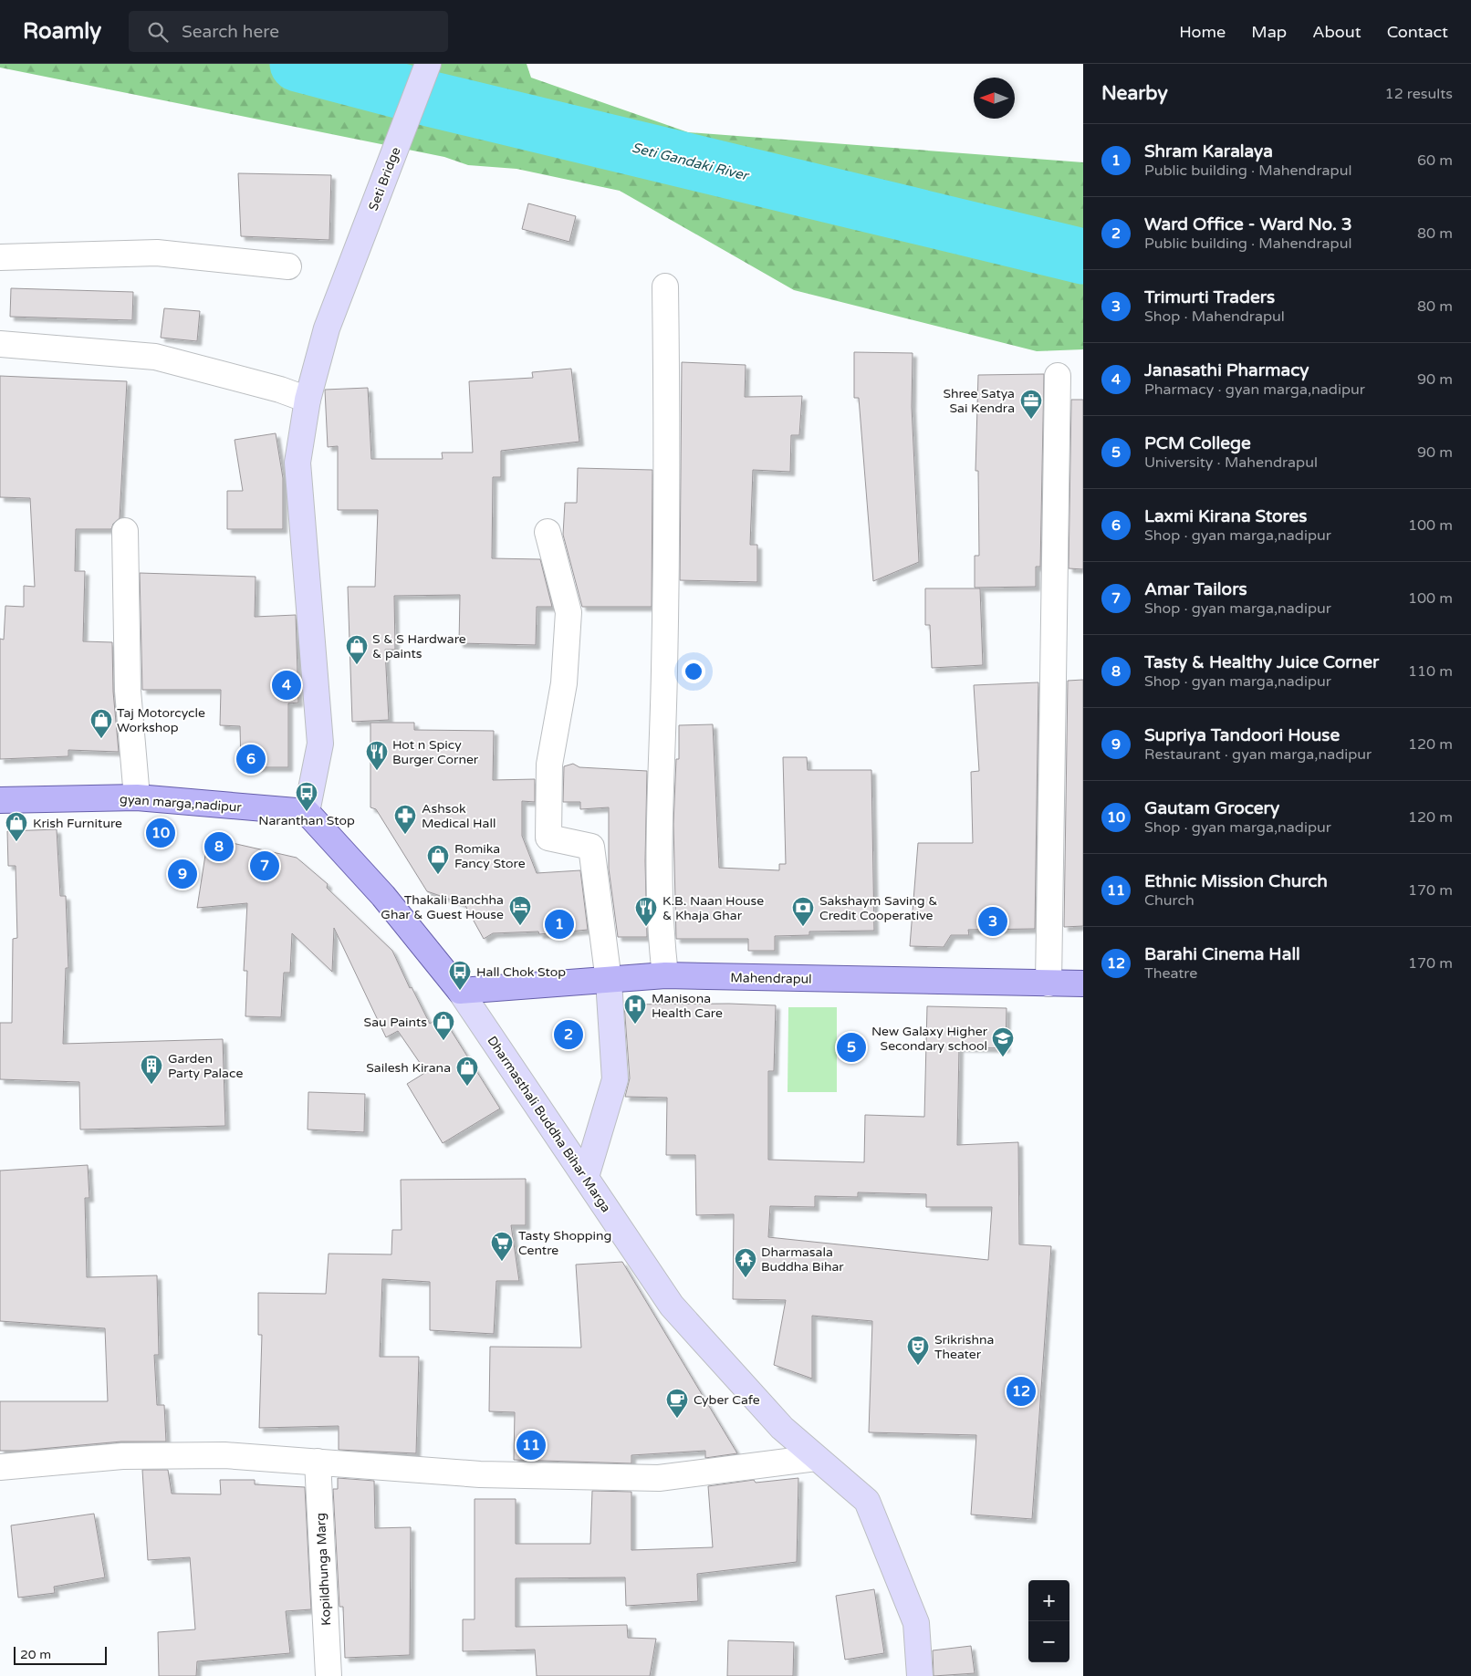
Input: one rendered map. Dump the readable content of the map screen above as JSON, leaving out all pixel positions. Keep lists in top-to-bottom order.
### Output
{
  "streets": {
    "main road": [
      "Seti Bridge",
      "gyan marga,nadipur",
      "Mahendrapul",
      "Dharmasthali Buddha Bihar Marga"
    ],
    "street": ["Kopildhunga Marg"]
  },
  "crossings": [
    ["Seti Bridge", "gyan marga,nadipur"],
    ["Mahendrapul", "Dharmasthali Buddha Bihar Marga"]
  ],
  "water": ["Seti Gandaki River"],
  "places": {
    "office": ["Shree Satya Sai Kendra"],
    "shop": [
      "S & S Hardware & paints",
      "Taj Motorcycle Workshop",
      "Krish Furniture",
      "Romika Fancy Store",
      "Sau Paints",
      "Sailesh Kirana"
    ],
    "restaurant": ["Hot n Spicy Burger Corner", "K.B. Naan House & Khaja Ghar"],
    "bus stop": ["Naranthan Stop", "Hall Chok Stop"],
    "pharmacy": ["Ashsok Medical Hall"],
    "hotel": ["Thakali Banchha Ghar & Guest House"],
    "bank": ["Sakshaym Saving & Credit Cooperative"],
    "hospital": ["Manisona Health Care"],
    "school or university": ["New Galaxy Higher Secondary school"],
    "building": ["Garden Party Palace"],
    "supermarket": ["Tasty Shopping Centre"],
    "temple": ["Dharmasala Buddha Bihar"],
    "theatre": ["Srikrishna Theater"],
    "cafe": ["Cyber Cafe"]
  },
  "scale_bar": "20 m",
  "north": "left",
  "page": {
    "header": "Roamly",
    "search": "Search here",
    "nav": [
      "Home",
      "Map",
      "About",
      "Contact"
    ],
    "heading": ["Nearby", "12 results"],
    "list": [
      {
        "mark": "1",
        "name": "Shram Karalaya",
        "note": "Public building · Mahendrapul",
        "value": "60 m"
      },
      {
        "mark": "2",
        "name": "Ward Office - Ward No. 3",
        "note": "Public building · Mahendrapul",
        "value": "80 m"
      },
      {
        "mark": "3",
        "name": "Trimurti Traders",
        "note": "Shop · Mahendrapul",
        "value": "80 m"
      },
      {
        "mark": "4",
        "name": "Janasathi Pharmacy",
        "note": "Pharmacy · gyan marga,nadipur",
        "value": "90 m"
      },
      {
        "mark": "5",
        "name": "PCM College",
        "note": "University · Mahendrapul",
        "value": "90 m"
      },
      {
        "mark": "6",
        "name": "Laxmi Kirana Stores",
        "note": "Shop · gyan marga,nadipur",
        "value": "100 m"
      },
      {
        "mark": "7",
        "name": "Amar Tailors",
        "note": "Shop · gyan marga,nadipur",
        "value": "100 m"
      },
      {
        "mark": "8",
        "name": "Tasty & Healthy Juice Corner",
        "note": "Shop · gyan marga,nadipur",
        "value": "110 m"
      },
      {
        "mark": "9",
        "name": "Supriya Tandoori House",
        "note": "Restaurant · gyan marga,nadipur",
        "value": "120 m"
      },
      {
        "mark": "10",
        "name": "Gautam Grocery",
        "note": "Shop · gyan marga,nadipur",
        "value": "120 m"
      },
      {
        "mark": "11",
        "name": "Ethnic Mission Church",
        "note": "Church",
        "value": "170 m"
      },
      {
        "mark": "12",
        "name": "Barahi Cinema Hall",
        "note": "Theatre",
        "value": "170 m"
      }
    ],
    "pins": [
      "4",
      "6",
      "10",
      "8",
      "7",
      "9",
      "3",
      "1",
      "2",
      "5",
      "12",
      "11"
    ],
    "map_buttons": ["+", "−"],
    "scale": "20 m"
  }
}
